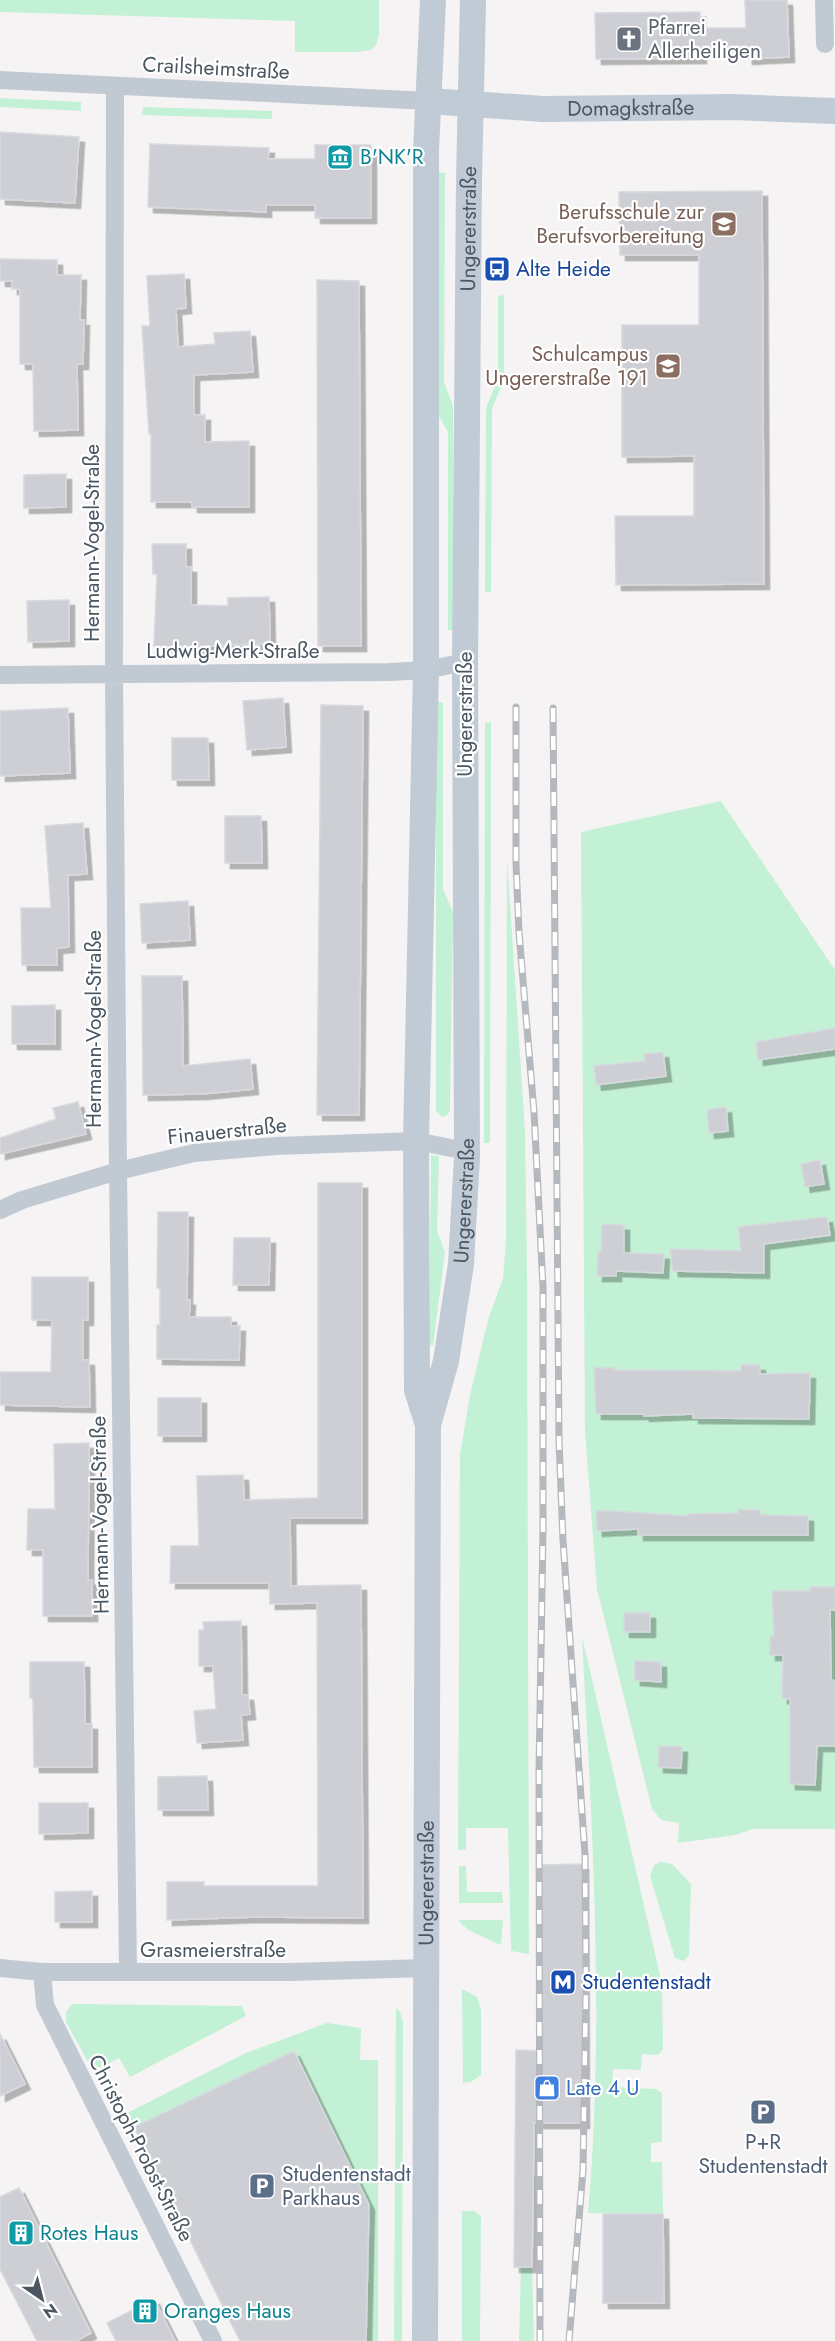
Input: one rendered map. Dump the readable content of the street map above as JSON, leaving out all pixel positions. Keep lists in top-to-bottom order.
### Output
{
  "streets": {
    "main road": ["Domagkstraße", "Ungererstraße"],
    "street": [
      "Crailsheimstraße",
      "Hermann-Vogel-Straße",
      "Ludwig-Merk-Straße",
      "Finauerstraße",
      "Grasmeierstraße",
      "Christoph-Probst-Straße"
    ]
  },
  "crossings": [
    ["Crailsheimstraße", "Domagkstraße"],
    ["Crailsheimstraße", "Ungererstraße"],
    ["Crailsheimstraße", "Hermann-Vogel-Straße"],
    ["Domagkstraße", "Ungererstraße"],
    ["Ungererstraße", "Ludwig-Merk-Straße"],
    ["Ungererstraße", "Finauerstraße"],
    ["Ungererstraße", "Grasmeierstraße"],
    ["Hermann-Vogel-Straße", "Ludwig-Merk-Straße"],
    ["Hermann-Vogel-Straße", "Finauerstraße"],
    ["Hermann-Vogel-Straße", "Grasmeierstraße"],
    ["Grasmeierstraße", "Christoph-Probst-Straße"]
  ],
  "places": {
    "church": ["Pfarrei Allerheiligen"],
    "museum": ["B'NK'R"],
    "school or university": ["Berufsschule zur Berufsvorbereitung", "Schulcampus Ungererstraße 191"],
    "bus stop": ["Alte Heide"],
    "metro station": ["Studentenstadt"],
    "shop": ["Late 4 U"],
    "parking": ["P+R Studentenstadt", "Studentenstadt Parkhaus"],
    "building": ["Rotes Haus", "Oranges Haus"]
  },
  "north": "bottom right"
}
